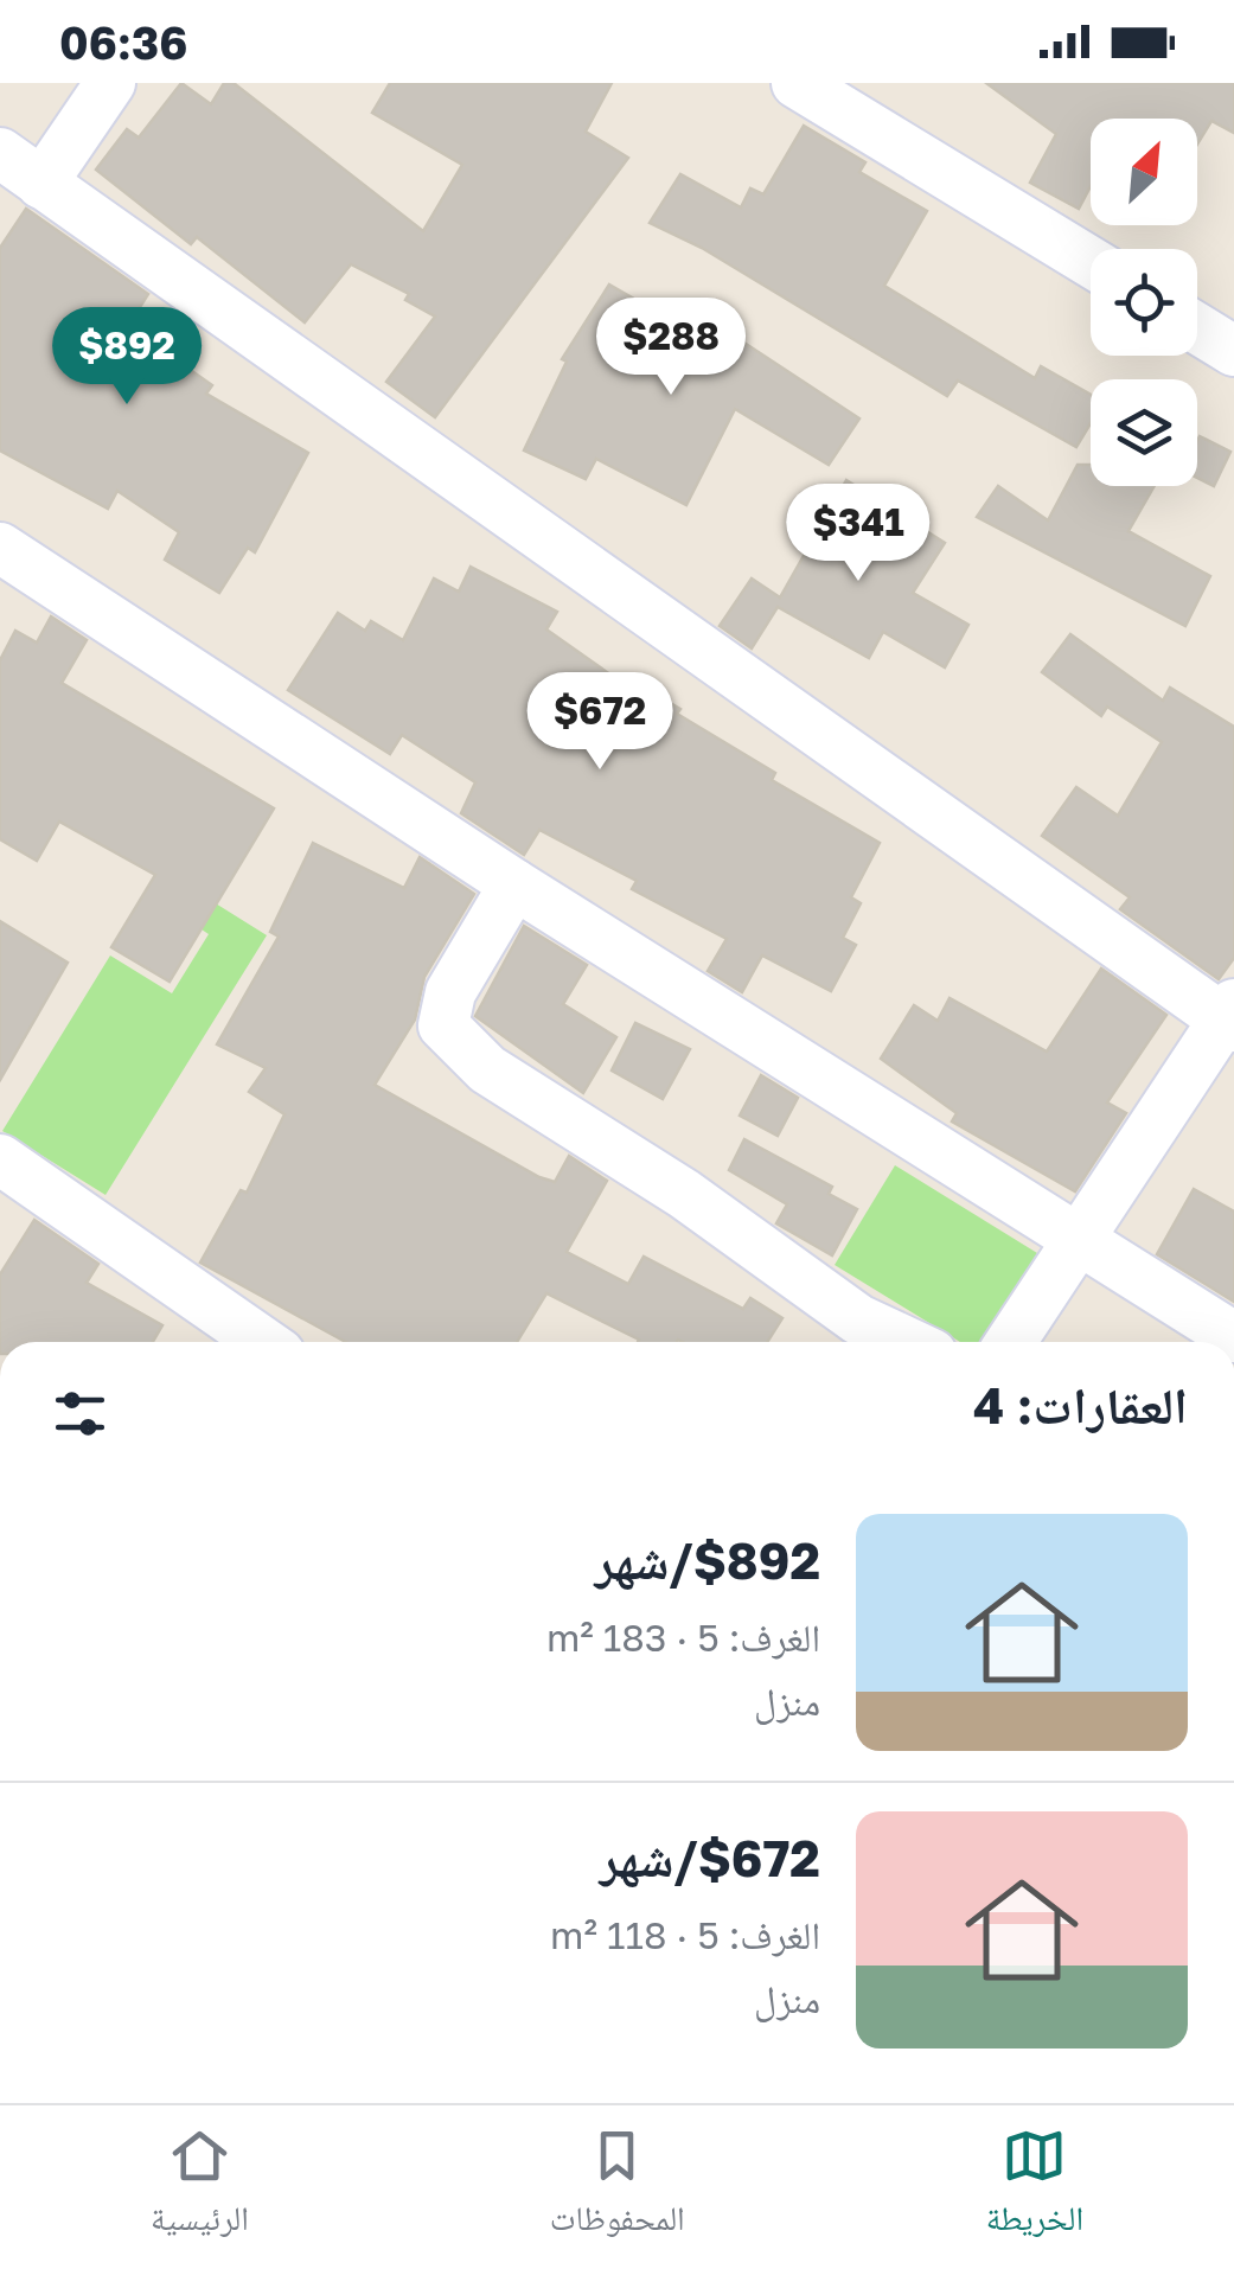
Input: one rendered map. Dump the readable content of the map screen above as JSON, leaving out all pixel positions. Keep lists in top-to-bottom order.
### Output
{
  "north": "top right",
  "page": {
    "status": "06:36",
    "price": [
      "$288",
      "$892",
      "$341",
      "$672"
    ],
    "heading": "العقارات: 4",
    "list": [
      {
        "name": "$892/شهر",
        "note": "الغرف: 5 · 183 m² · منزل"
      },
      {
        "name": "$672/شهر",
        "note": "الغرف: 5 · 118 m² · منزل"
      }
    ],
    "tabs": ["الخريطة", "المحفوظات", "الرئيسية"]
  }
}
